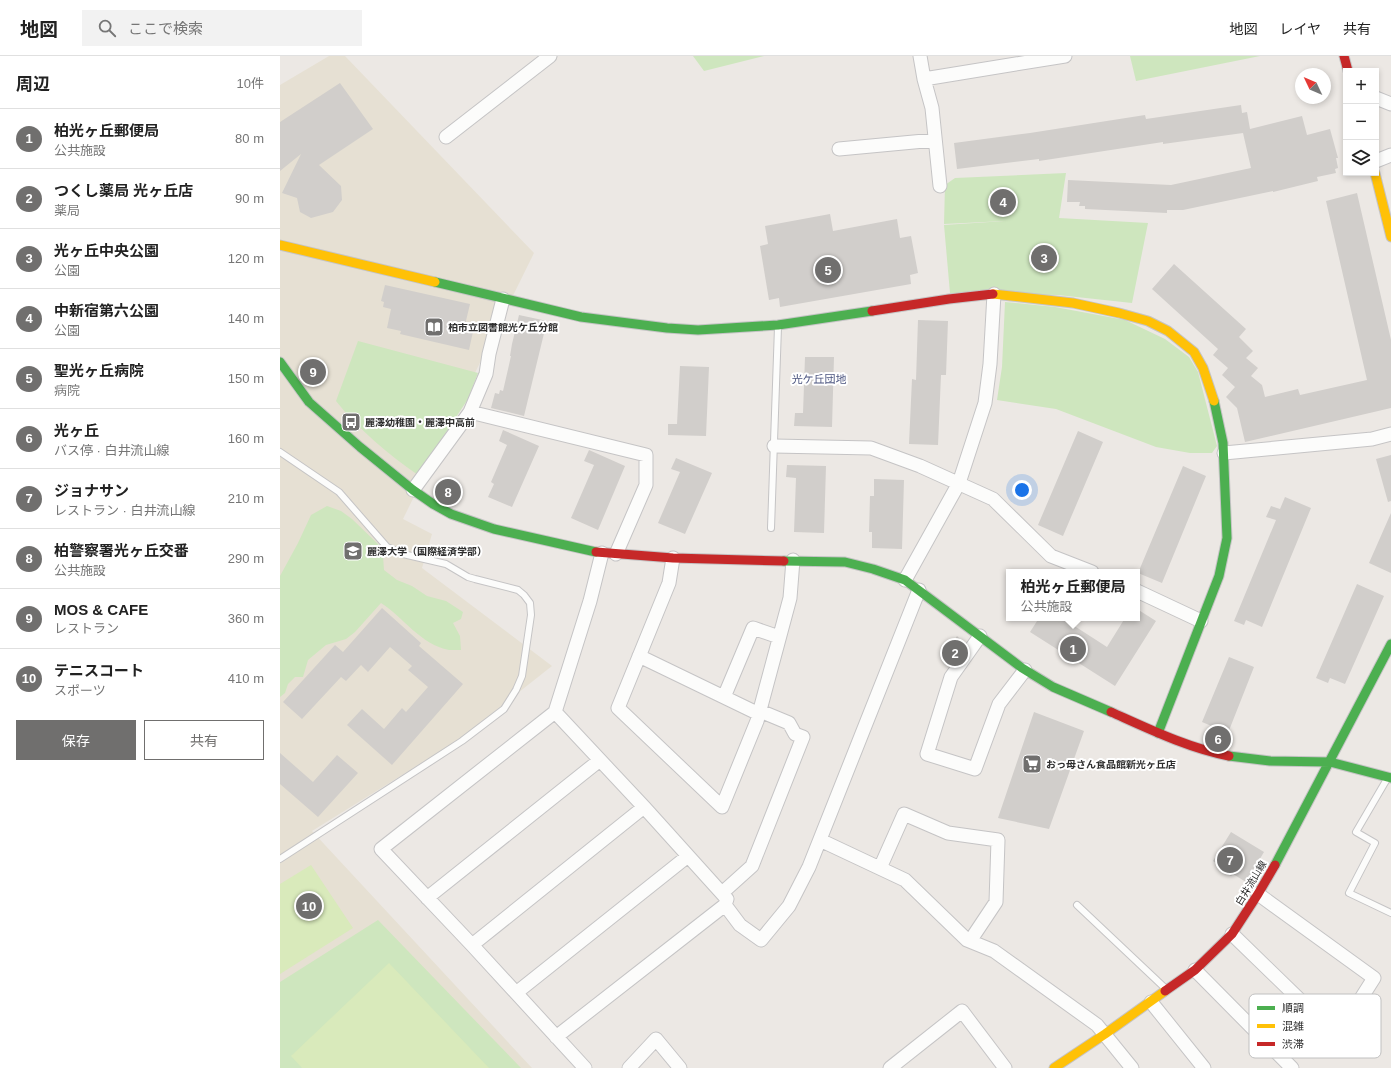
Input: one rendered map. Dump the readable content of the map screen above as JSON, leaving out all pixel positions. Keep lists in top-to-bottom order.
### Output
{
  "streets": {
    "street": ["白井流山線"]
  },
  "districts": ["光ケ丘団地"],
  "places": {
    "library": ["柏市立図書館光ケ丘分館"],
    "bus stop": ["麗澤幼稚園・麗澤中高前"],
    "school or university": ["麗澤大学（国際経済学部）"],
    "supermarket": ["おっ母さん食品館新光ヶ丘店"]
  },
  "legend": ["順調", "混雑", "渋滞"],
  "north": "top left",
  "page": {
    "header": "地図",
    "search": "ここで検索",
    "nav": ["地図", "レイヤ", "共有"],
    "heading": ["周辺", "10件"],
    "map_buttons": ["+", "−"],
    "list": [
      {
        "mark": "1",
        "name": "柏光ヶ丘郵便局",
        "note": "公共施設",
        "value": "80 m"
      },
      {
        "mark": "2",
        "name": "つくし薬局 光ヶ丘店",
        "note": "薬局",
        "value": "90 m"
      },
      {
        "mark": "3",
        "name": "光ヶ丘中央公園",
        "note": "公園",
        "value": "120 m"
      },
      {
        "mark": "4",
        "name": "中新宿第六公園",
        "note": "公園",
        "value": "140 m"
      },
      {
        "mark": "5",
        "name": "聖光ヶ丘病院",
        "note": "病院",
        "value": "150 m"
      },
      {
        "mark": "6",
        "name": "光ヶ丘",
        "note": "バス停 · 白井流山線",
        "value": "160 m"
      },
      {
        "mark": "7",
        "name": "ジョナサン",
        "note": "レストラン · 白井流山線",
        "value": "210 m"
      },
      {
        "mark": "8",
        "name": "柏警察署光ヶ丘交番",
        "note": "公共施設",
        "value": "290 m"
      },
      {
        "mark": "9",
        "name": "MOS & CAFE",
        "note": "レストラン",
        "value": "360 m"
      },
      {
        "mark": "10",
        "name": "テニスコート",
        "note": "スポーツ",
        "value": "410 m"
      }
    ],
    "pins": [
      "4",
      "3",
      "5",
      "9",
      "8",
      "1",
      "2",
      "6",
      "7",
      "10"
    ],
    "popup": ["柏光ヶ丘郵便局", "公共施設"],
    "buttons": ["保存", "共有"]
  }
}
